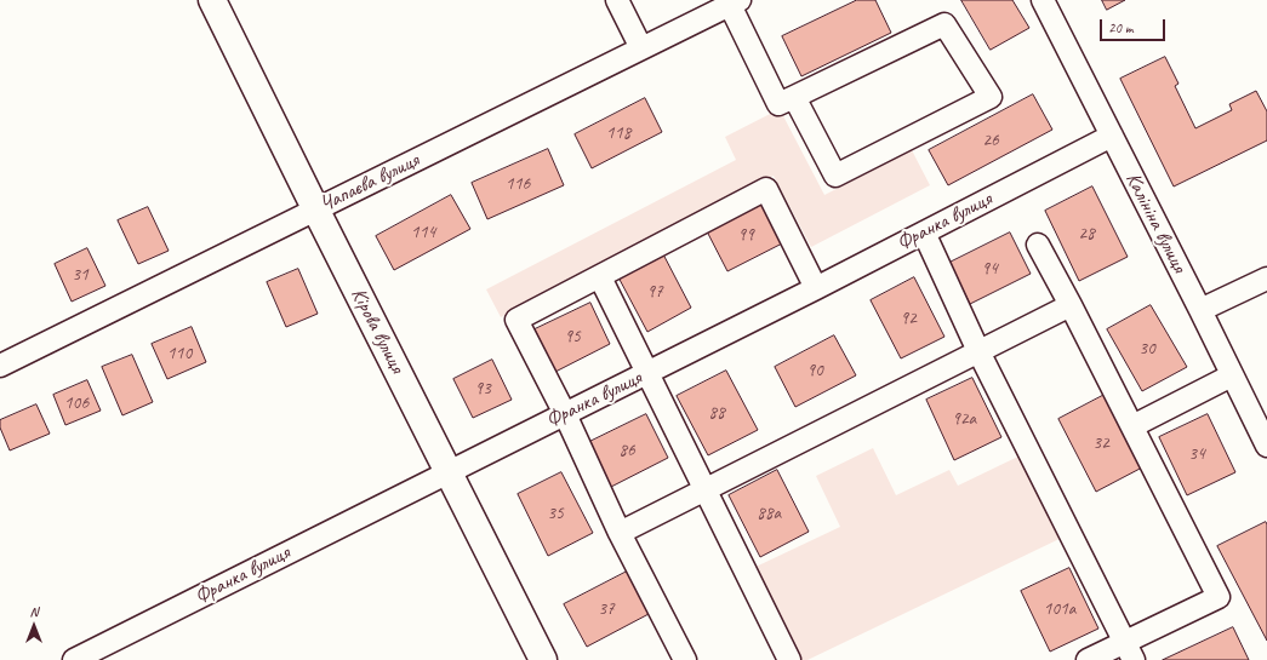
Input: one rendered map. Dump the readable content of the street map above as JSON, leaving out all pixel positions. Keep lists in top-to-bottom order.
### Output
{
  "streets": {
    "main road": ["Кірова вулиця"],
    "street": ["Чапаєва вулиця", "Франка вулиця", "Калініна вулиця"]
  },
  "crossings": [
    ["Чапаєва вулиця", "Кірова вулиця"],
    ["Франка вулиця", "Калініна вулиця"],
    ["Франка вулиця", "Кірова вулиця"]
  ],
  "house_numbers": [
    "118",
    "26",
    "116",
    "114",
    "28",
    "99",
    "94",
    "31",
    "97",
    "92",
    "95",
    "30",
    "110",
    "90",
    "93",
    "106",
    "88",
    "92а",
    "32",
    "86",
    "34",
    "35",
    "88а",
    "37",
    "101а"
  ],
  "scale_bar": "20 m",
  "north": "top"
}
